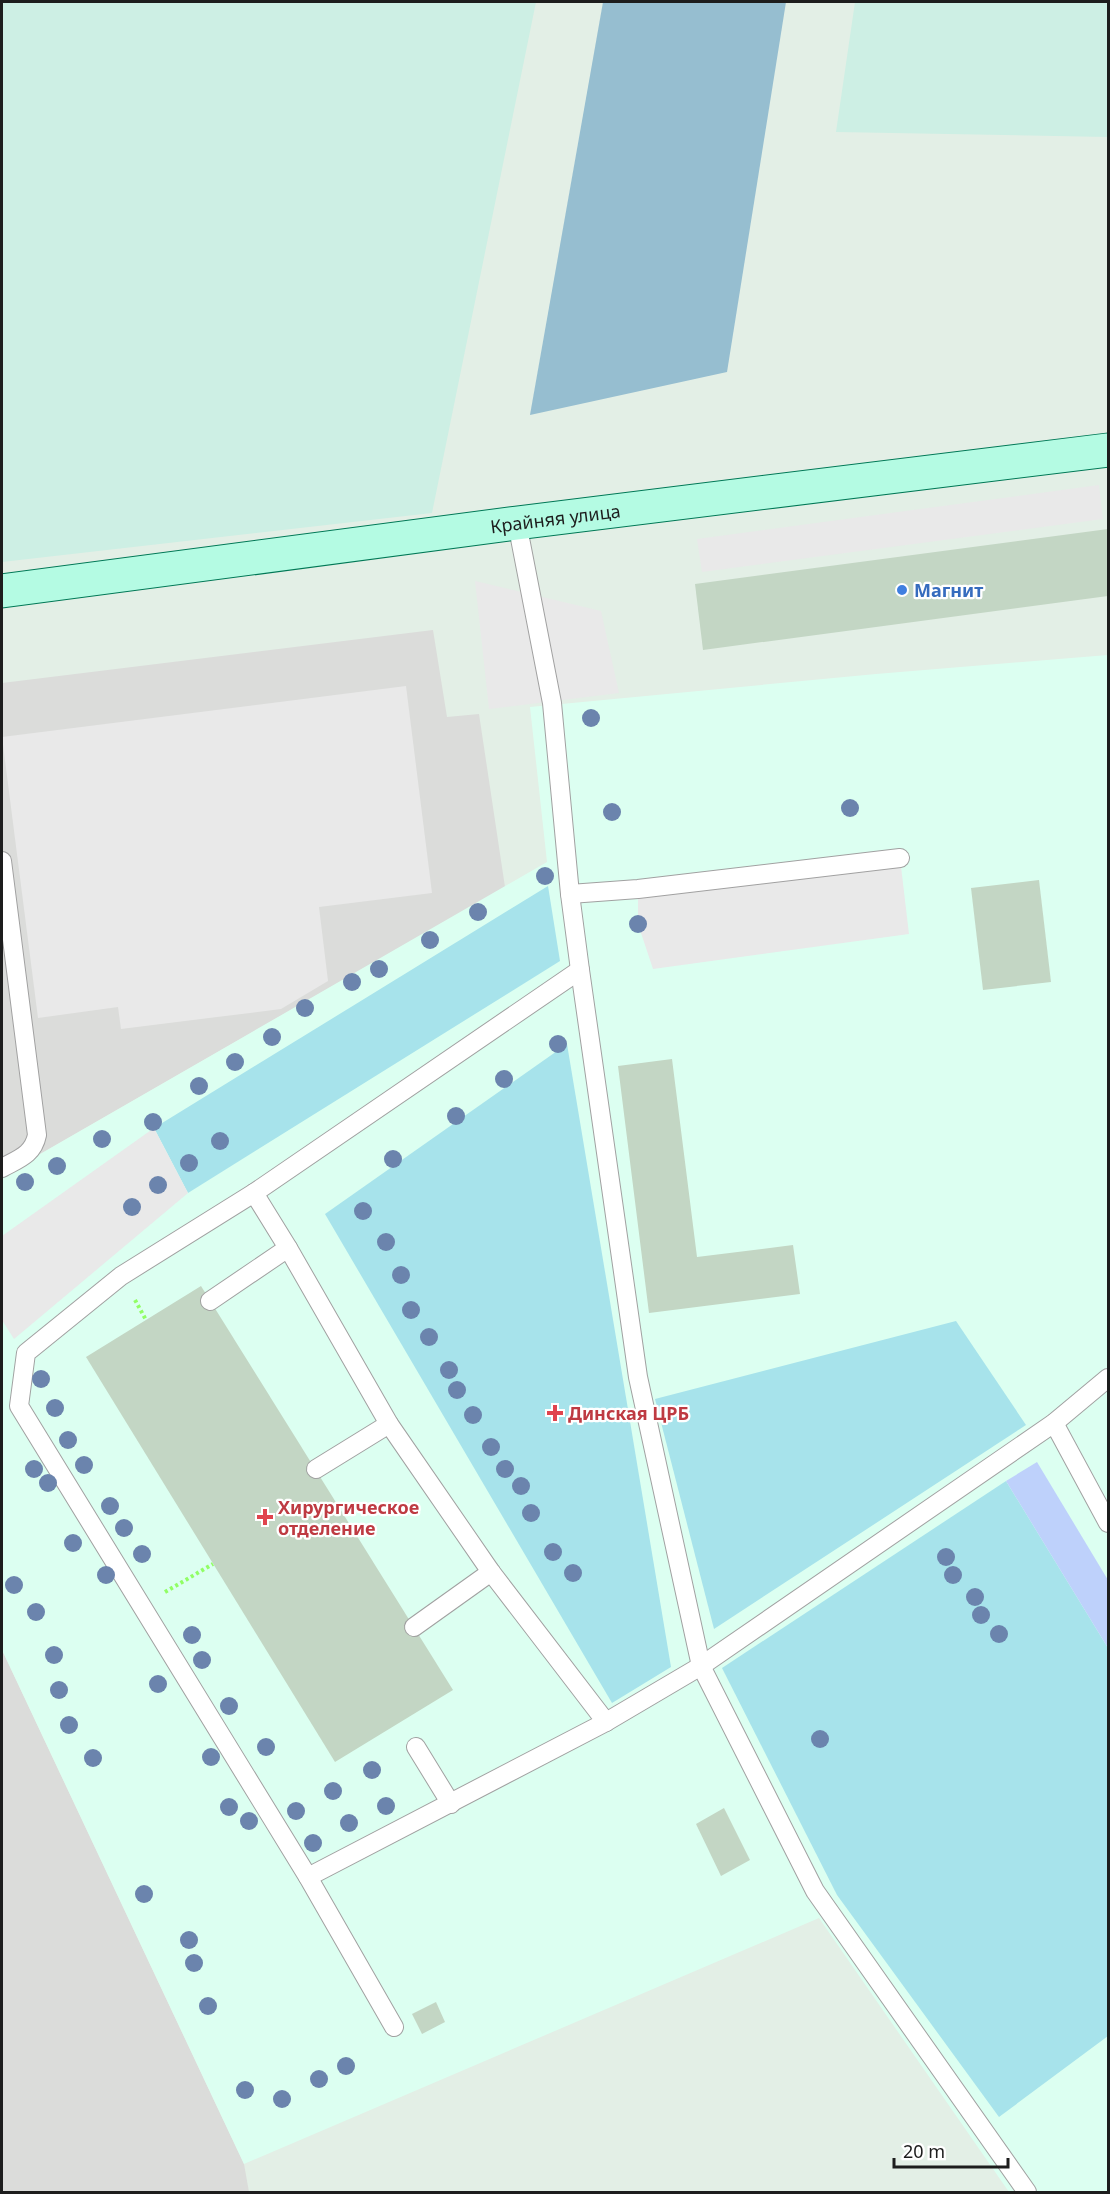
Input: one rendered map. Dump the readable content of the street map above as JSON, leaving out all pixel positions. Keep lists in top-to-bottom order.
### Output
{
  "streets": {
    "main road": ["Крайняя улица"]
  },
  "places": {
    "other": ["Магнит"],
    "health": ["Динская ЦРБ", "Хирургическое отделение"]
  },
  "scale_bar": "20 m"
}
